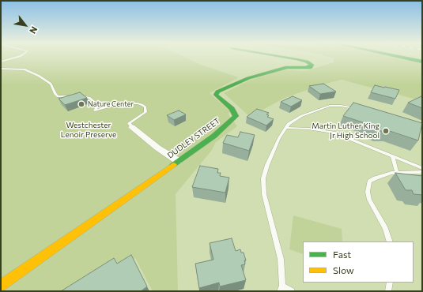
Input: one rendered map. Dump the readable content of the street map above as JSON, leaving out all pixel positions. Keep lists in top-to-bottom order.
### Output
{
  "streets": {
    "street": ["DUDLEY STREET"]
  },
  "parks": ["Westchester Lenoir Preserve"],
  "places": ["Nature Center", "Martin Luther King Jr High School"],
  "legend": ["Fast", "Slow"],
  "north": "bottom right"
}
